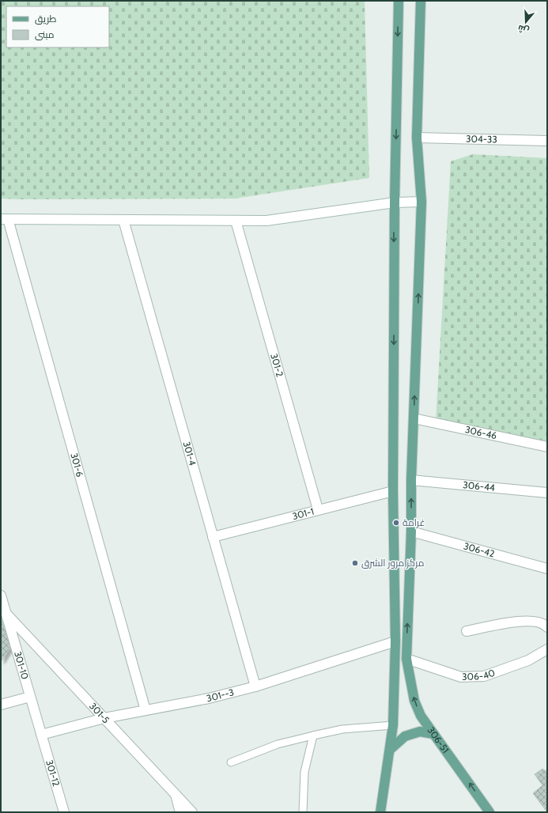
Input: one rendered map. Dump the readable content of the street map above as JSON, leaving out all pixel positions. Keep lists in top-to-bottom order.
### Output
{
  "streets": {
    "main road": ["306-51"],
    "street": [
      "304-33",
      "301-2",
      "306-46",
      "301-4",
      "301-6",
      "306-44",
      "301-1",
      "306-42",
      "301-10",
      "306-40",
      "301--3",
      "301-5",
      "301-12"
    ]
  },
  "crossings": [
    ["304-33", "306-51"],
    ["301-2", "301-1"],
    ["306-46", "306-51"],
    ["301-4", "301-1"],
    ["301-4", "301--3"],
    ["301-6", "301--3"],
    ["306-44", "306-51"],
    ["306-42", "306-51"],
    ["301-10", "301--3"],
    ["301-10", "301-5"],
    ["301-10", "301-12"],
    ["306-40", "306-51"],
    ["301--3", "301-5"],
    ["301--3", "301-12"]
  ],
  "places": ["غرامة", "مرکز مرور الشرق"],
  "legend": ["طريق", "مبنى"],
  "north": "bottom"
}
